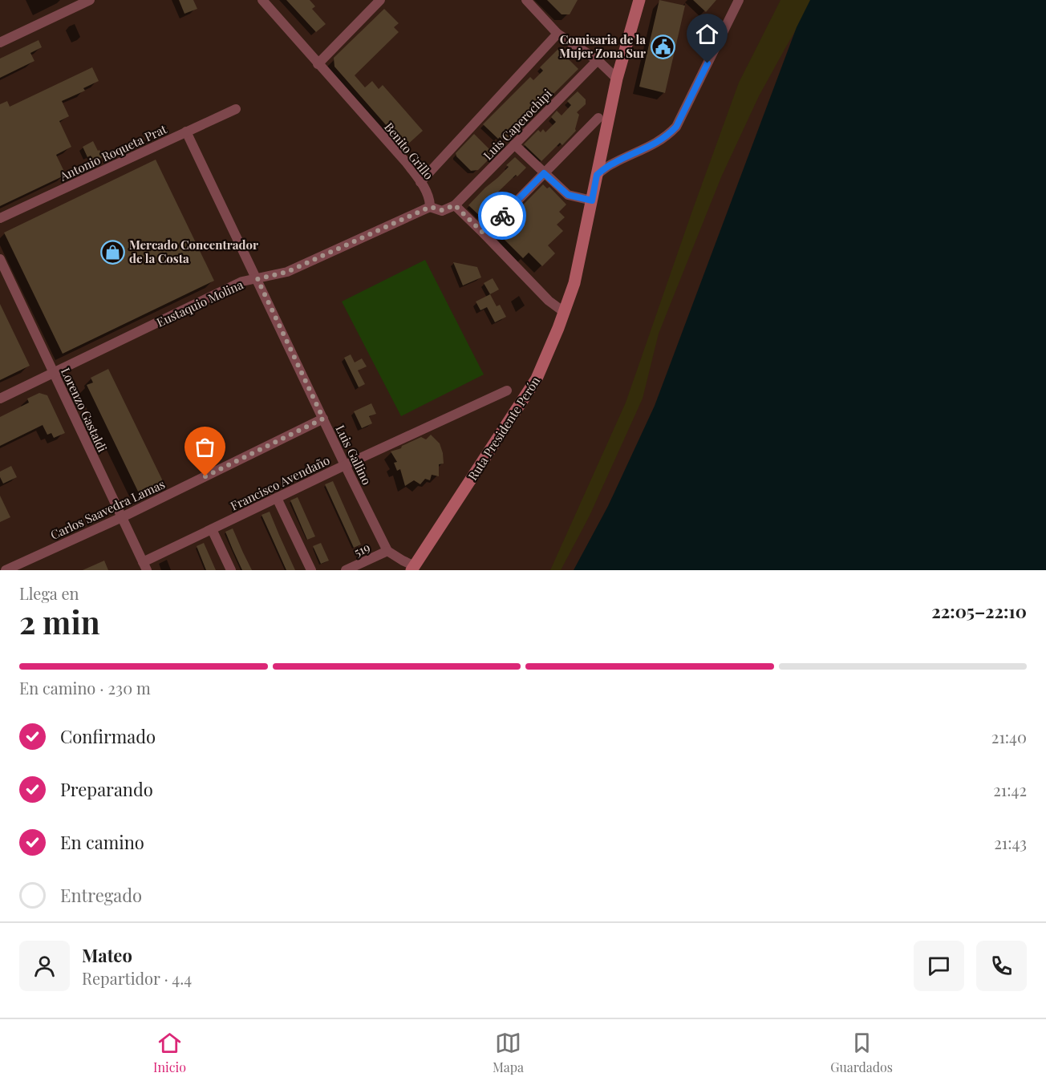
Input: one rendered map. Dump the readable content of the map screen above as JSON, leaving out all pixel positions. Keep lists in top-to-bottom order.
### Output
{
  "streets": {
    "main road": ["Ruta Presidente Perón"],
    "street": [
      "Luis Caperochipi",
      "Benito Grillo",
      "Antonio Roqueta Prat",
      "Eustaquio Molina",
      "Lorenzo Gastaldi",
      "Luis Gallino",
      "Francisco Avendaño",
      "Carlos Saavedra Lamas",
      "519"
    ]
  },
  "crossings": [
    ["Benito Grillo", "Eustaquio Molina"],
    ["Antonio Roqueta Prat", "Luis Gallino"],
    ["Eustaquio Molina", "Lorenzo Gastaldi"],
    ["Eustaquio Molina", "Luis Gallino"],
    ["Lorenzo Gastaldi", "Francisco Avendaño"],
    ["Lorenzo Gastaldi", "Carlos Saavedra Lamas"],
    ["Luis Gallino", "Francisco Avendaño"],
    ["Luis Gallino", "Carlos Saavedra Lamas"],
    ["Luis Gallino", "519"]
  ],
  "places": {
    "public building": ["Comisaria de la Mujer Zona Sur"],
    "shop": ["Mercado Concentrador de la Costa"]
  },
  "page": {
    "heading": ["2 min", "Llega en", "22:05–22:10"],
    "panel": ["Mateo", "Repartidor · 4.4"],
    "bar": "En camino · 230 m",
    "list": [
      ["Confirmado", "21:40"],
      ["Preparando", "21:42"],
      ["En camino", "21:43"],
      "Entregado"
    ],
    "tabs": ["Inicio", "Mapa", "Guardados"]
  }
}
